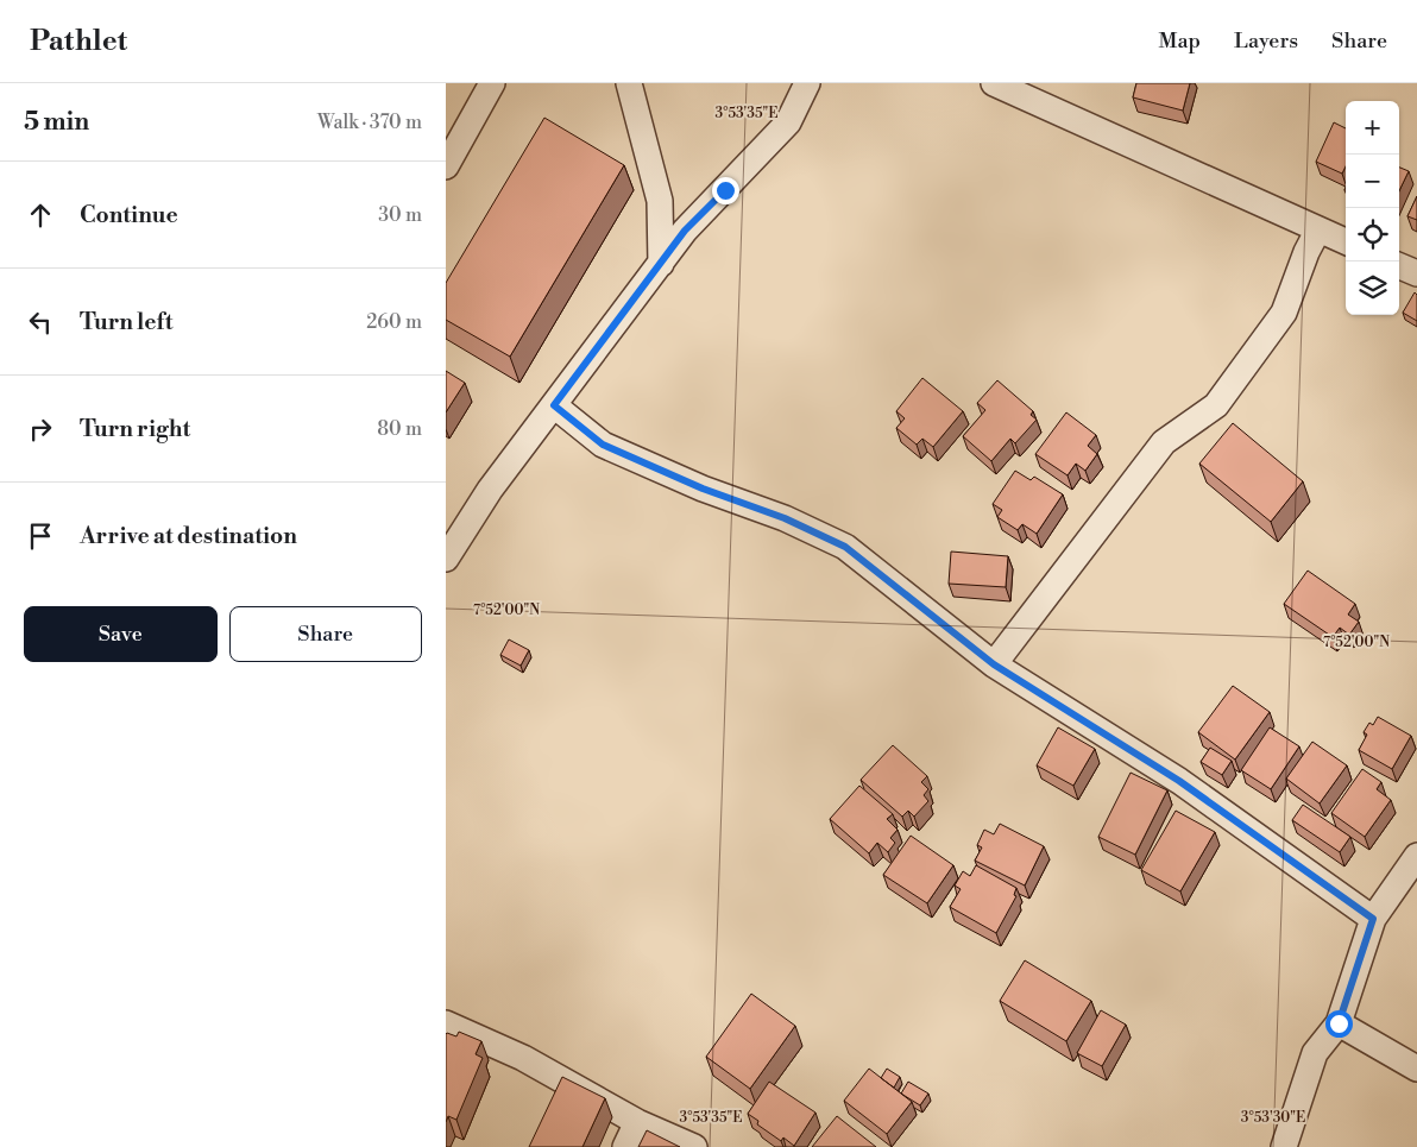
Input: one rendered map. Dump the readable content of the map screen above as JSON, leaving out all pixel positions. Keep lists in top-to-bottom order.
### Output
{
  "page": {
    "header": "Pathlet",
    "nav": ["Map", "Layers", "Share"],
    "heading": ["5 min", "Walk · 370 m"],
    "map_buttons": ["+", "−"],
    "list": [
      ["Continue", "30 m"],
      ["Turn left", "260 m"],
      ["Turn right", "80 m"],
      "Arrive at destination"
    ],
    "buttons": ["Save", "Share"]
  },
  "coordinates": ["3°53'35\"E", "7°52'00\"N", "3°53'30\"E"]
}
